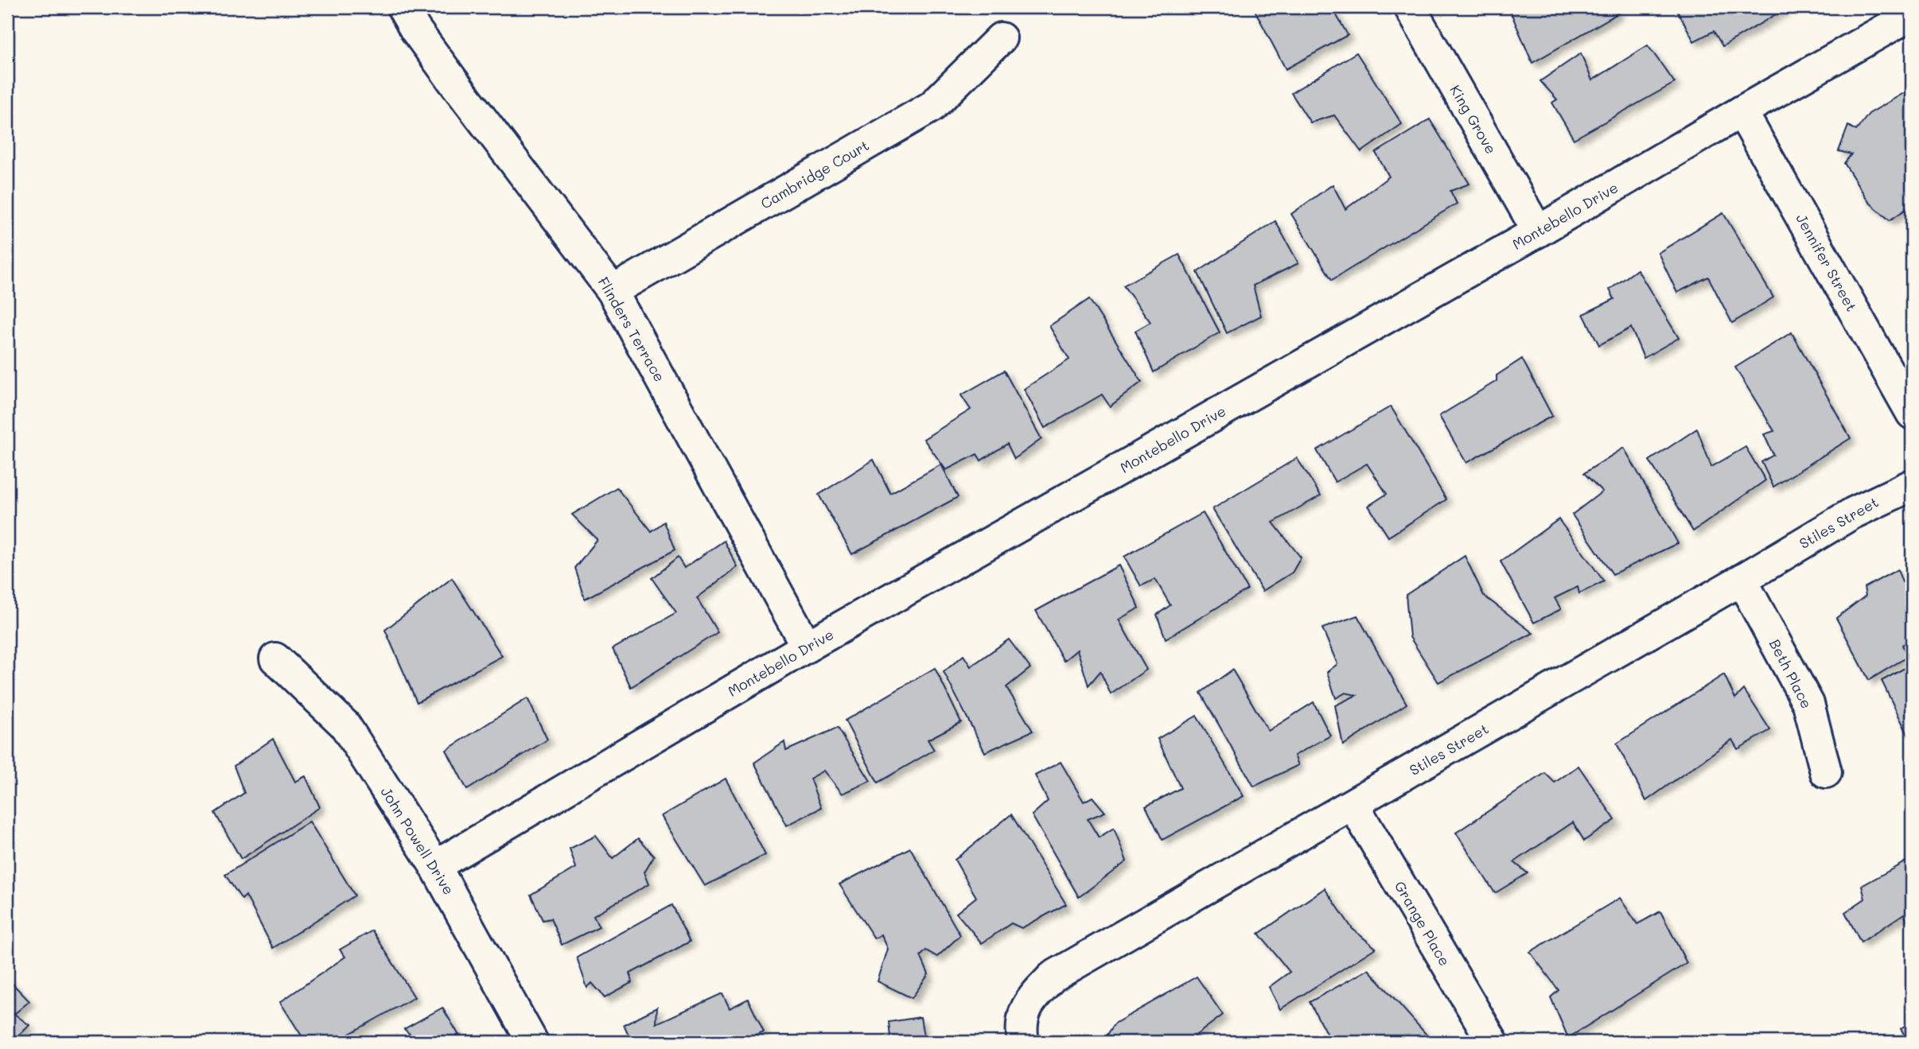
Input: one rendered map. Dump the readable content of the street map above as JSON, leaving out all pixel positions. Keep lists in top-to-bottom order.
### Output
{
  "streets": {
    "street": [
      "King Grove",
      "Cambridge Court",
      "Montebello Drive",
      "Jennifer Street",
      "Flinders Terrace",
      "Stiles Street",
      "Beth Place",
      "John Powell Drive",
      "Grange Place"
    ]
  },
  "crossings": [
    ["King Grove", "Montebello Drive"],
    ["Cambridge Court", "Flinders Terrace"],
    ["Montebello Drive", "Jennifer Street"],
    ["Montebello Drive", "Flinders Terrace"],
    ["Montebello Drive", "John Powell Drive"],
    ["Stiles Street", "Beth Place"],
    ["Stiles Street", "Grange Place"]
  ]
}
